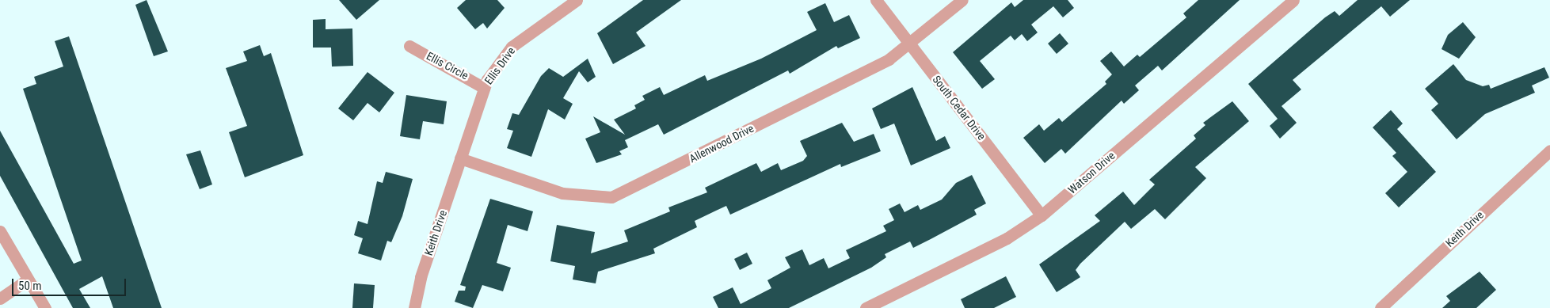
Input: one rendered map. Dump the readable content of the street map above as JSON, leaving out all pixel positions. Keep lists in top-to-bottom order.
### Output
{
  "streets": {
    "street": [
      "Ellis Circle",
      "Ellis Drive",
      "South Cedar Drive",
      "Allenwood Drive",
      "Watson Drive",
      "Keith Drive"
    ]
  },
  "crossings": [
    ["Ellis Circle", "Ellis Drive"],
    ["Ellis Drive", "Allenwood Drive"],
    ["Ellis Drive", "Keith Drive"],
    ["South Cedar Drive", "Allenwood Drive"],
    ["South Cedar Drive", "Watson Drive"],
    ["Allenwood Drive", "Keith Drive"]
  ],
  "scale_bar": "50 m"
}
